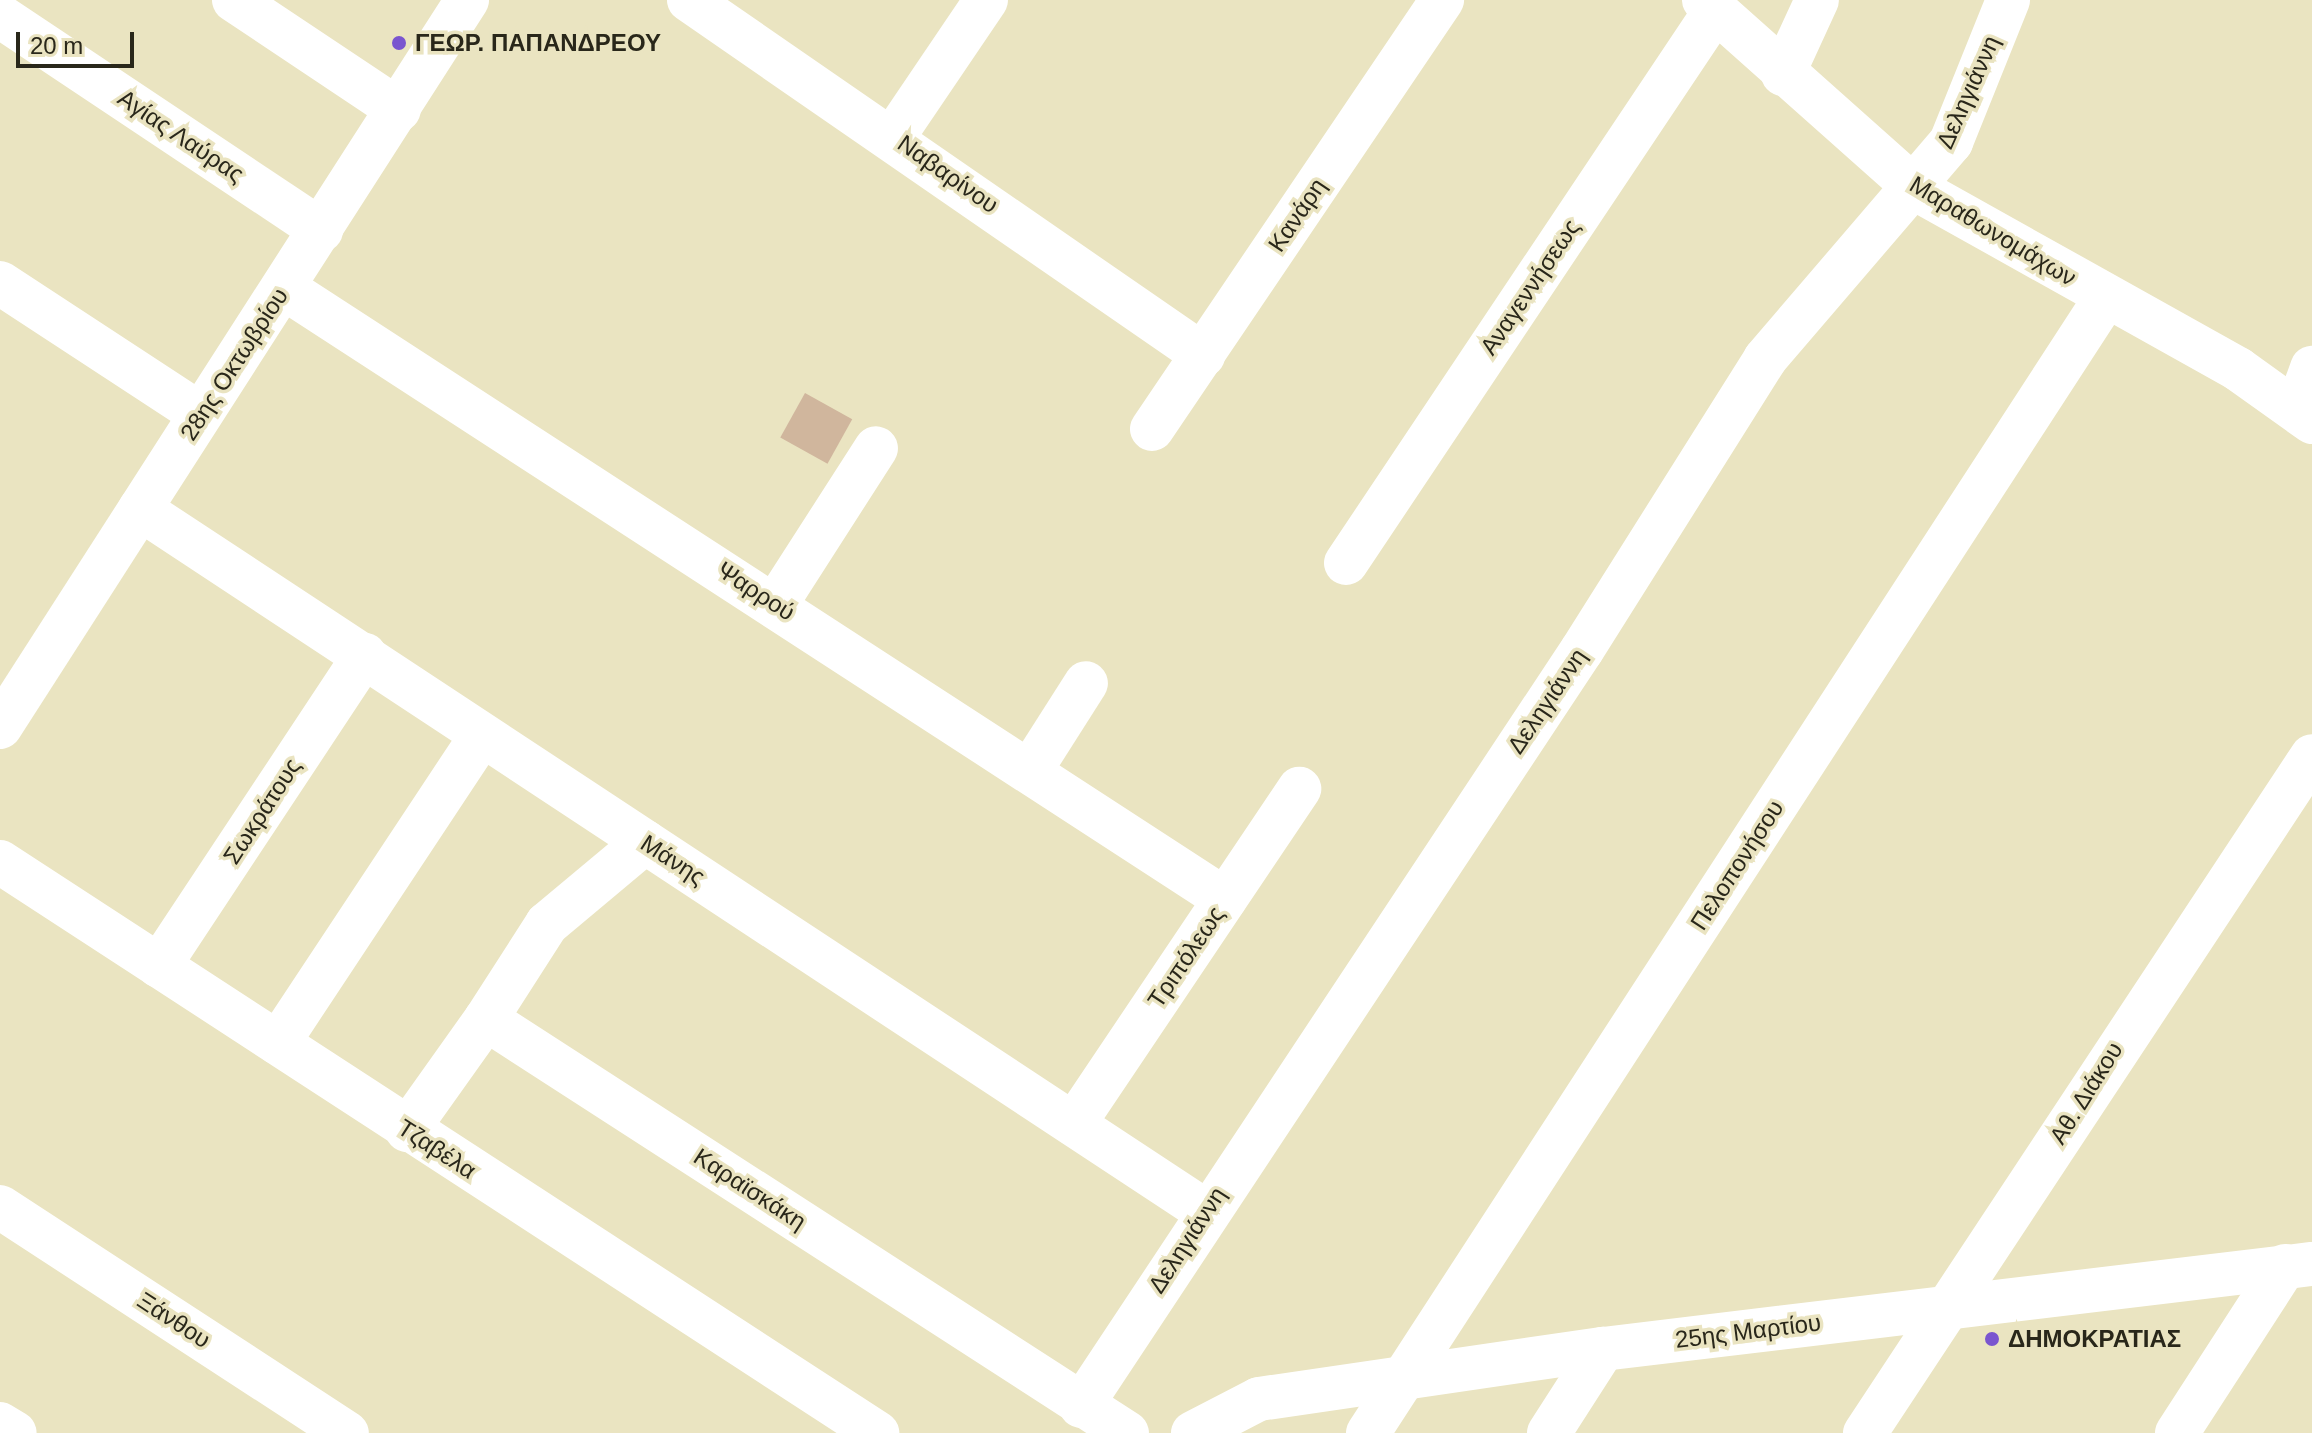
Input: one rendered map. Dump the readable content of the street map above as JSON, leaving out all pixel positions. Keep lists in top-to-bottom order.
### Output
{
  "streets": {
    "street": [
      "Δεληγιάννη",
      "Αγίας Λαύρας",
      "Ναβαρίνου",
      "Κανάρη",
      "Μαραθωνομάχων",
      "Αναγεννήσεως",
      "28ης Οκτωβρίου",
      "Ψαρρού",
      "Σωκράτους",
      "Μάνης",
      "Πελοπονήσου",
      "Τριπόλεως",
      "Αθ. Διάκου",
      "Τζαβέλα",
      "Καραϊσκάκη",
      "Ξάνθου",
      "25ης Μαρτίου"
    ]
  },
  "crossings": [
    ["Δεληγιάννη", "Μαραθωνομάχων"],
    ["Δεληγιάννη", "Μάνης"],
    ["Δεληγιάννη", "Καραϊσκάκη"],
    ["Αγίας Λαύρας", "28ης Οκτωβρίου"],
    ["Ναβαρίνου", "Κανάρη"],
    ["Μαραθωνομάχων", "Αναγεννήσεως"],
    ["Μαραθωνομάχων", "Πελοπονήσου"],
    ["28ης Οκτωβρίου", "Ψαρρού"],
    ["28ης Οκτωβρίου", "Μάνης"],
    ["Ψαρρού", "Τριπόλεως"],
    ["Σωκράτους", "Μάνης"],
    ["Σωκράτους", "Τζαβέλα"],
    ["Μάνης", "Τριπόλεως"],
    ["Πελοπονήσου", "25ης Μαρτίου"],
    ["Αθ. Διάκου", "25ης Μαρτίου"]
  ],
  "places": ["ΓΕΩΡ. ΠΑΠΑΝΔΡΕΟΥ", "ΔΗΜΟΚΡΑΤΙΑΣ"],
  "scale_bar": "20 m"
}
